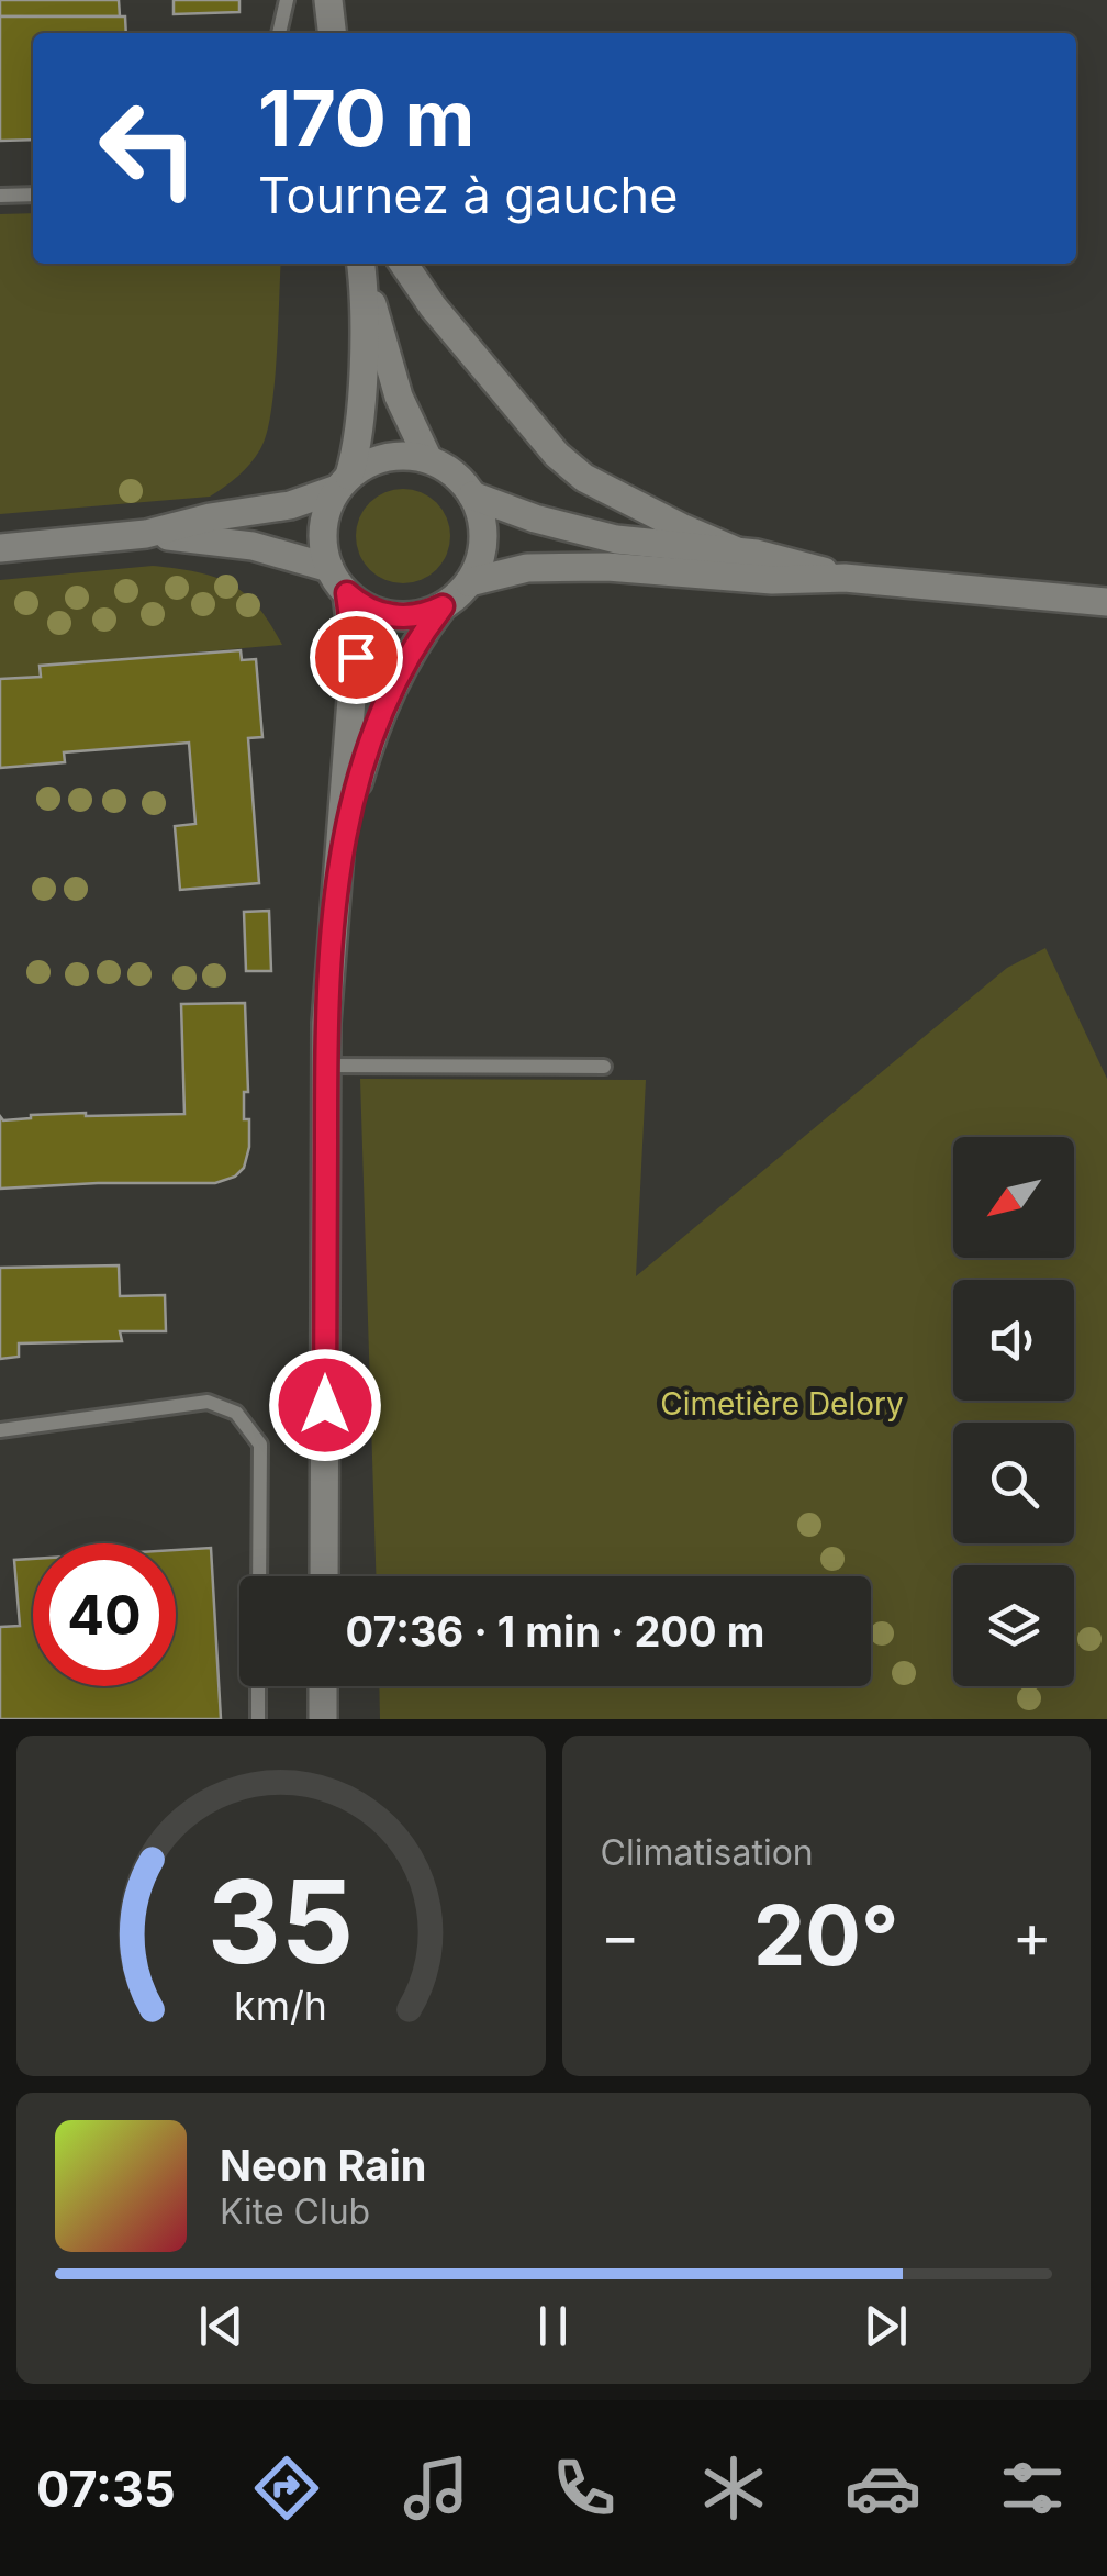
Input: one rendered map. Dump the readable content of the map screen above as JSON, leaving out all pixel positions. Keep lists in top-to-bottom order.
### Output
{
  "parks": ["Cimetière Delory"],
  "north": "bottom left",
  "page": {
    "turn": ["170 m", "Tournez à gauche"],
    "limit": "40",
    "trip": "07:36 · 1 min · 200 m",
    "tile": "Climatisation",
    "heat": ["−", "20°", "+"],
    "song": ["Neon Rain", "Kite Club"],
    "tabs": "07:35",
    "gauge": ["35", "km/h"]
  }
}
